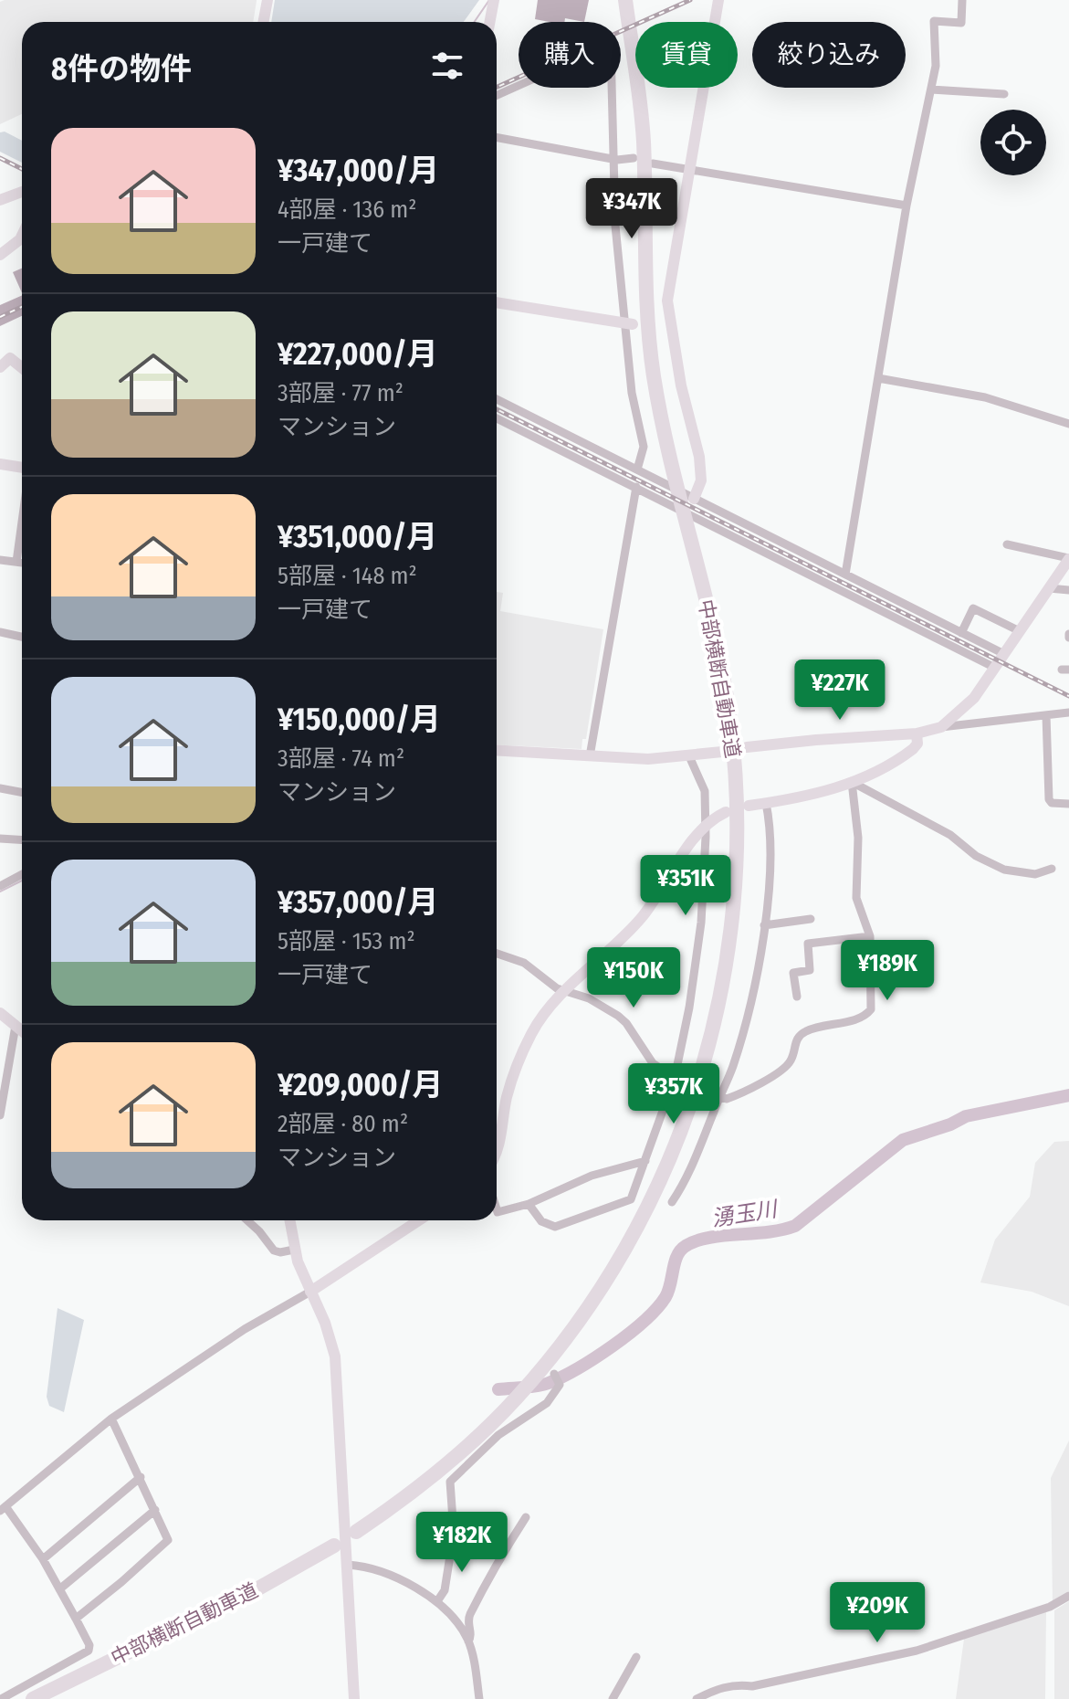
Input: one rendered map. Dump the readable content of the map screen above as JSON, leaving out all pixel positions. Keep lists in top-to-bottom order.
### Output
{
  "streets": {
    "highway": ["中部横断自動車道"]
  },
  "water": ["湧玉川"],
  "page": {
    "chip": ["購入", "賃貸", "絞り込み"],
    "heading": "8件の物件",
    "list": [
      {
        "name": "¥347,000/月",
        "note": "4部屋 · 136 m² · 一戸建て"
      },
      {
        "name": "¥227,000/月",
        "note": "3部屋 · 77 m² · マンション"
      },
      {
        "name": "¥351,000/月",
        "note": "5部屋 · 148 m² · 一戸建て"
      },
      {
        "name": "¥150,000/月",
        "note": "3部屋 · 74 m² · マンション"
      },
      {
        "name": "¥357,000/月",
        "note": "5部屋 · 153 m² · 一戸建て"
      },
      {
        "name": "¥209,000/月",
        "note": "2部屋 · 80 m² · マンション"
      }
    ],
    "price": [
      "¥347K",
      "¥227K",
      "¥351K",
      "¥189K",
      "¥150K",
      "¥357K",
      "¥182K",
      "¥209K"
    ]
  }
}
